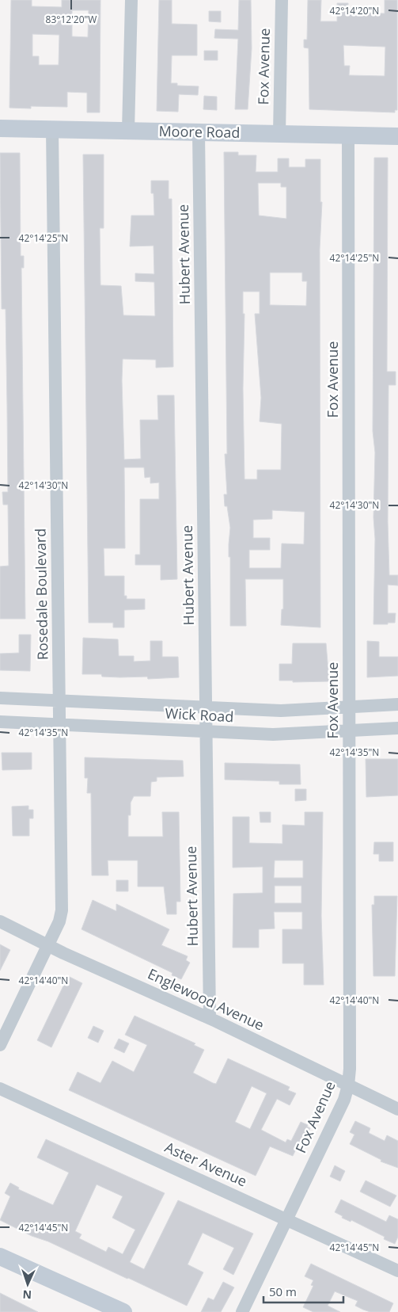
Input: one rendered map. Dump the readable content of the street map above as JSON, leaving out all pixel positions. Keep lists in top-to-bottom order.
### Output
{
  "streets": {
    "street": [
      "Fox Avenue",
      "Moore Road",
      "Hubert Avenue",
      "Rosedale Boulevard",
      "Wick Road",
      "Englewood Avenue",
      "Aster Avenue"
    ]
  },
  "crossings": [
    ["Fox Avenue", "Moore Road"],
    ["Fox Avenue", "Wick Road"],
    ["Fox Avenue", "Englewood Avenue"],
    ["Fox Avenue", "Aster Avenue"],
    ["Moore Road", "Hubert Avenue"],
    ["Moore Road", "Rosedale Boulevard"],
    ["Hubert Avenue", "Wick Road"],
    ["Hubert Avenue", "Englewood Avenue"],
    ["Rosedale Boulevard", "Wick Road"],
    ["Rosedale Boulevard", "Englewood Avenue"]
  ],
  "scale_bar": "50 m",
  "north": "bottom",
  "coordinates": [
    "42°14'20\"N",
    "83°12'20\"W",
    "42°14'25\"N",
    "42°14'30\"N",
    "42°14'35\"N",
    "42°14'40\"N",
    "42°14'45\"N"
  ]
}
